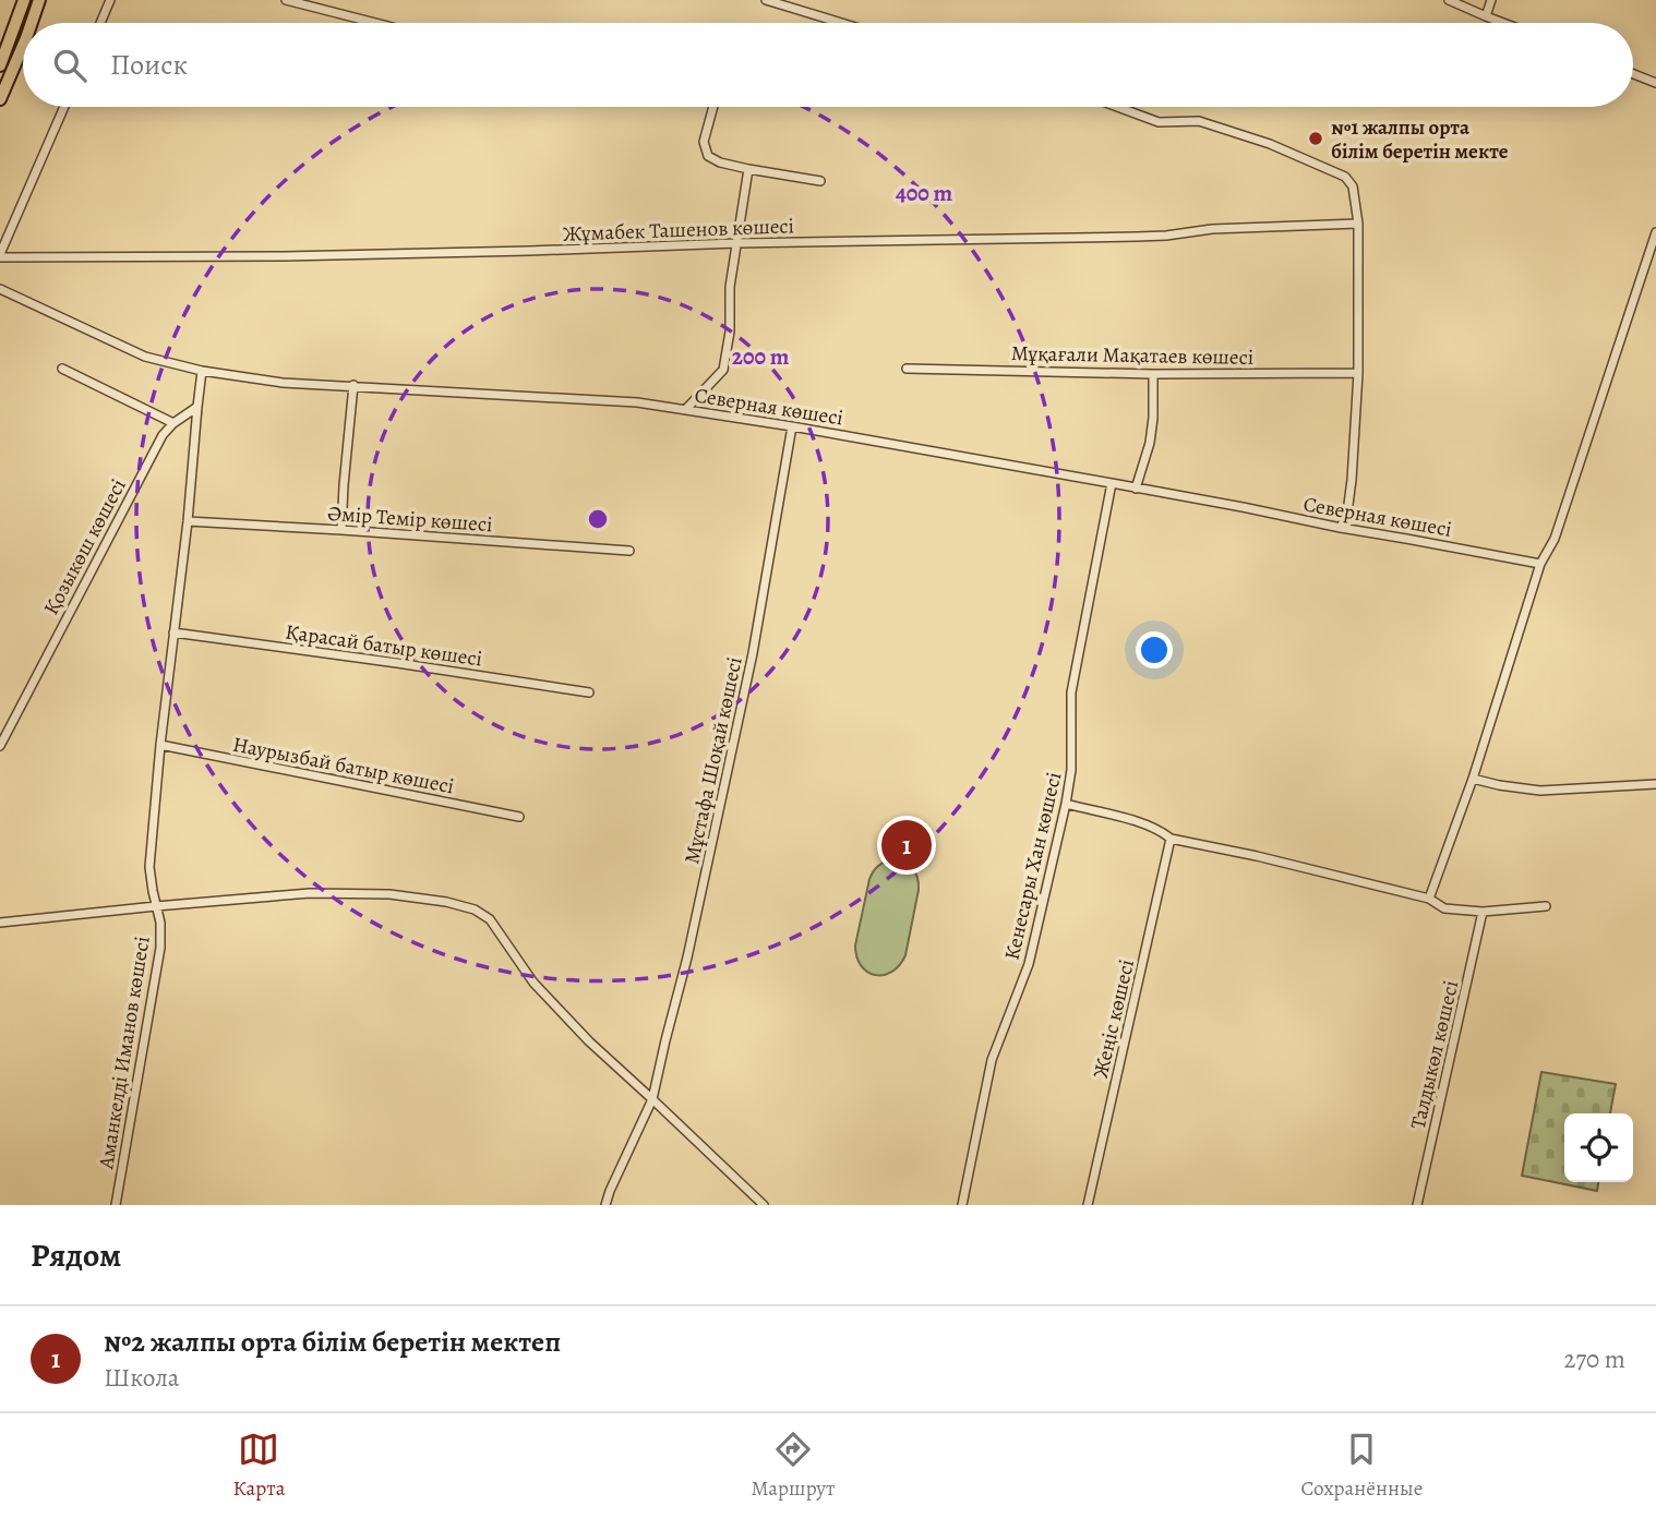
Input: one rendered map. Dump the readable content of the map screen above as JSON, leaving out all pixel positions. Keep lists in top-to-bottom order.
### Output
{
  "streets": {
    "street": [
      "Жұмабек Ташенов көшесі",
      "Мұқағали Мақатаев көшесі",
      "Северная көшесі",
      "Әмір Темір көшесі",
      "Қозыкөш көшесі",
      "Қарасай батыр көшесі",
      "Мұстафа Шоқай көшесі",
      "Наурызбай батыр көшесі",
      "Кенесары Хан көшесі",
      "Жеңіс көшесі",
      "Аманкелді Иманов көшесі",
      "Талдыкөл көшесі"
    ]
  },
  "crossings": [
    ["Северная көшесі", "Мұстафа Шоқай көшесі"],
    ["Северная көшесі", "Кенесары Хан көшесі"],
    ["Әмір Темір көшесі", "Аманкелді Иманов көшесі"],
    ["Қозыкөш көшесі", "Аманкелді Иманов көшесі"],
    ["Қарасай батыр көшесі", "Аманкелді Иманов көшесі"],
    ["Наурызбай батыр көшесі", "Аманкелді Иманов көшесі"]
  ],
  "places": ["№1 жалпы орта білім беретін мекте"],
  "page": {
    "search": "Поиск",
    "pins": "1",
    "heading": "Рядом",
    "list": [
      {
        "mark": "1",
        "name": "№2 жалпы орта білім беретін мектеп",
        "note": "Школа",
        "value": "270 m"
      }
    ],
    "nav": ["Карта", "Маршрут", "Сохранённые"]
  },
  "rings": ["400 m", "200 m"]
}
